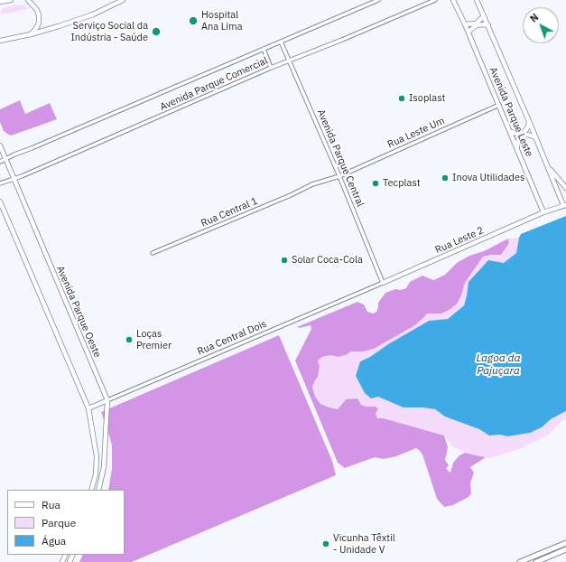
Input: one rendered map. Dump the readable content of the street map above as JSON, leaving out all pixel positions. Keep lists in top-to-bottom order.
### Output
{
  "streets": {
    "street": [
      "Avenida Parque Comercial",
      "Avenida Parque Leste",
      "Rua Leste Um",
      "Avenida Parque Central",
      "Rua Central 1",
      "Rua Leste 2",
      "Avenida Parque Oeste",
      "Rua Central Dois"
    ]
  },
  "crossings": [
    ["Avenida Parque Comercial", "Avenida Parque Central"],
    ["Avenida Parque Comercial", "Avenida Parque Oeste"],
    ["Avenida Parque Leste", "Rua Leste Um"],
    ["Avenida Parque Leste", "Rua Leste 2"],
    ["Rua Leste Um", "Avenida Parque Central"],
    ["Rua Leste Um", "Rua Central 1"],
    ["Avenida Parque Central", "Rua Leste 2"],
    ["Avenida Parque Central", "Rua Central Dois"],
    ["Rua Leste 2", "Rua Central Dois"],
    ["Avenida Parque Oeste", "Rua Central Dois"]
  ],
  "water": ["Lagoa da Pajuçara"],
  "places": [
    "Hospital Ana Lima",
    "Serviço Social da Indústria - Saúde",
    "Isoplast",
    "Inova Utilidades",
    "Tecplast",
    "Solar Coca-Cola",
    "Loças Premier",
    "Vicunha Têxtil - Unidade V"
  ],
  "legend": ["Rua", "Parque", "Água"],
  "north": "top left"
}
